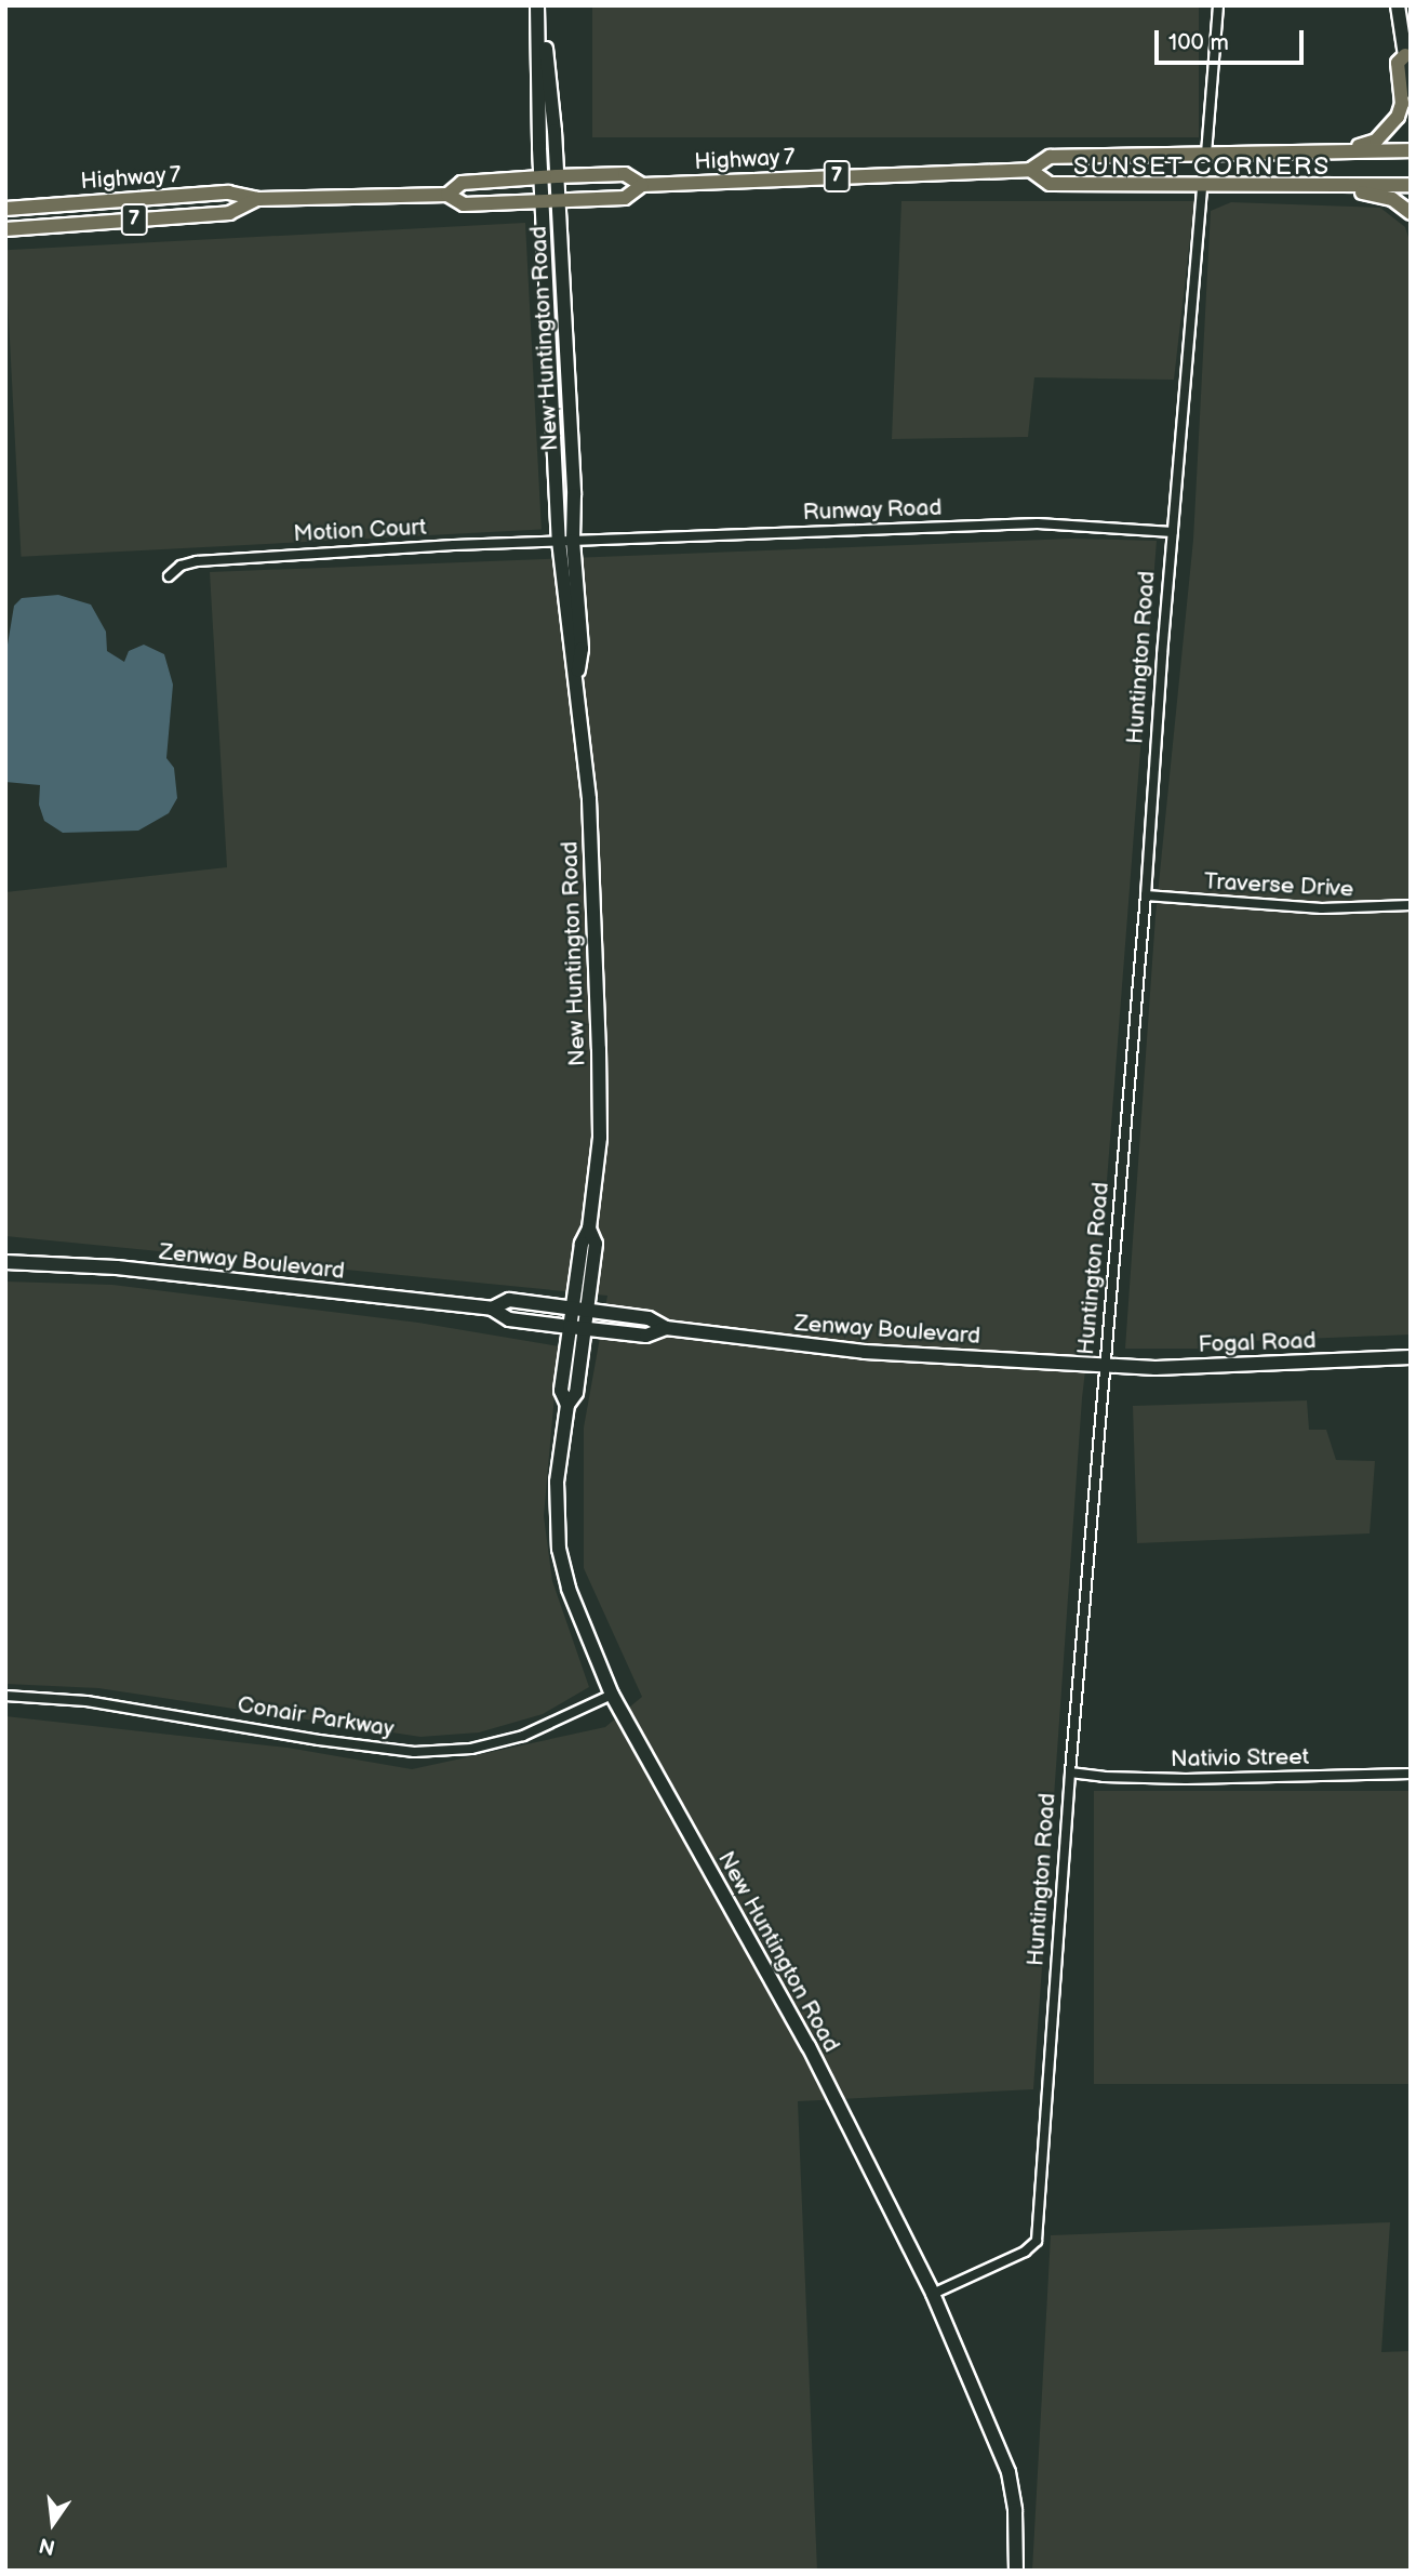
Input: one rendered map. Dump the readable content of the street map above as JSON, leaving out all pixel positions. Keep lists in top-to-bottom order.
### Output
{
  "streets": {
    "main road": ["Highway 7", "7"],
    "street": [
      "New Huntington Road",
      "Runway Road",
      "Motion Court",
      "Huntington Road",
      "Traverse Drive",
      "Zenway Boulevard",
      "Fogal Road",
      "Conair Parkway",
      "Nativio Street"
    ]
  },
  "crossings": [
    ["Highway 7", "New Huntington Road"],
    ["Highway 7", "Huntington Road"],
    ["New Huntington Road", "Runway Road"],
    ["New Huntington Road", "Motion Court"],
    ["New Huntington Road", "Huntington Road"],
    ["New Huntington Road", "Zenway Boulevard"],
    ["New Huntington Road", "Conair Parkway"],
    ["Runway Road", "Motion Court"],
    ["Runway Road", "Huntington Road"],
    ["Huntington Road", "Traverse Drive"],
    ["Huntington Road", "Zenway Boulevard"],
    ["Huntington Road", "Fogal Road"],
    ["Huntington Road", "Nativio Street"],
    ["Zenway Boulevard", "Fogal Road"]
  ],
  "districts": ["SUNSET CORNERS"],
  "scale_bar": "100 m",
  "north": "bottom"
}
